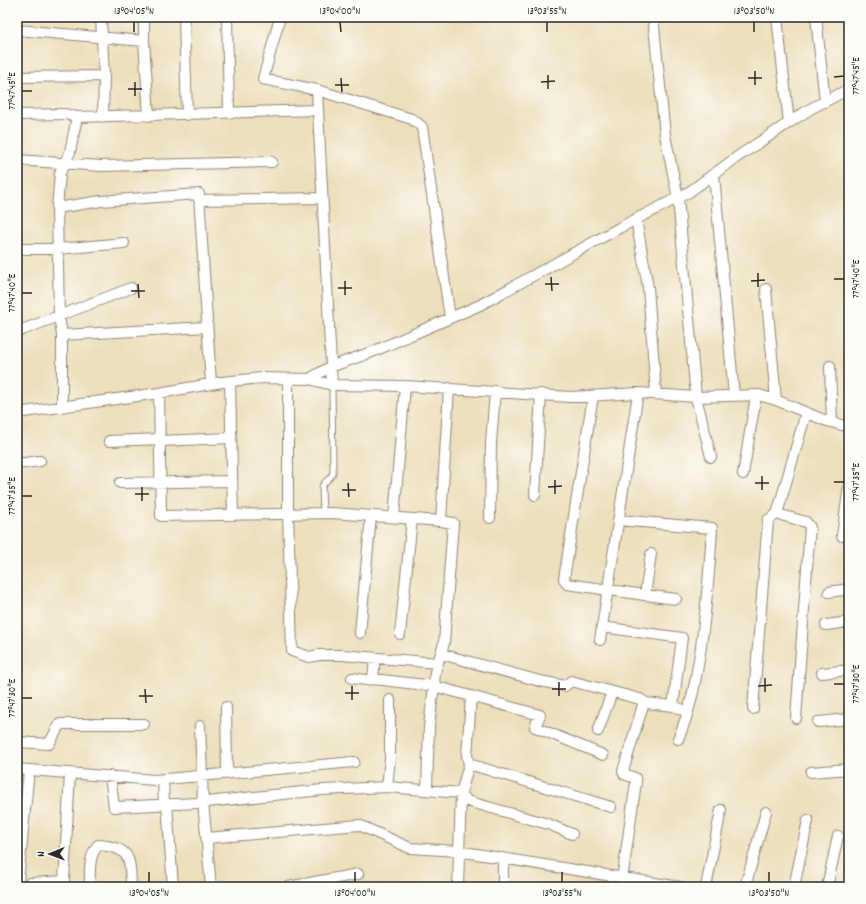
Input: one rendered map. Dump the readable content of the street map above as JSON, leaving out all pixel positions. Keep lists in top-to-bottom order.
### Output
{
  "north": "left",
  "coordinates": [
    "13°04'05\"N",
    "13°04'00\"N",
    "13°03'55\"N",
    "13°03'50\"N",
    "77°47'45\"E",
    "77°47'40\"E",
    "77°47'35\"E",
    "77°47'30\"E"
  ]
}
